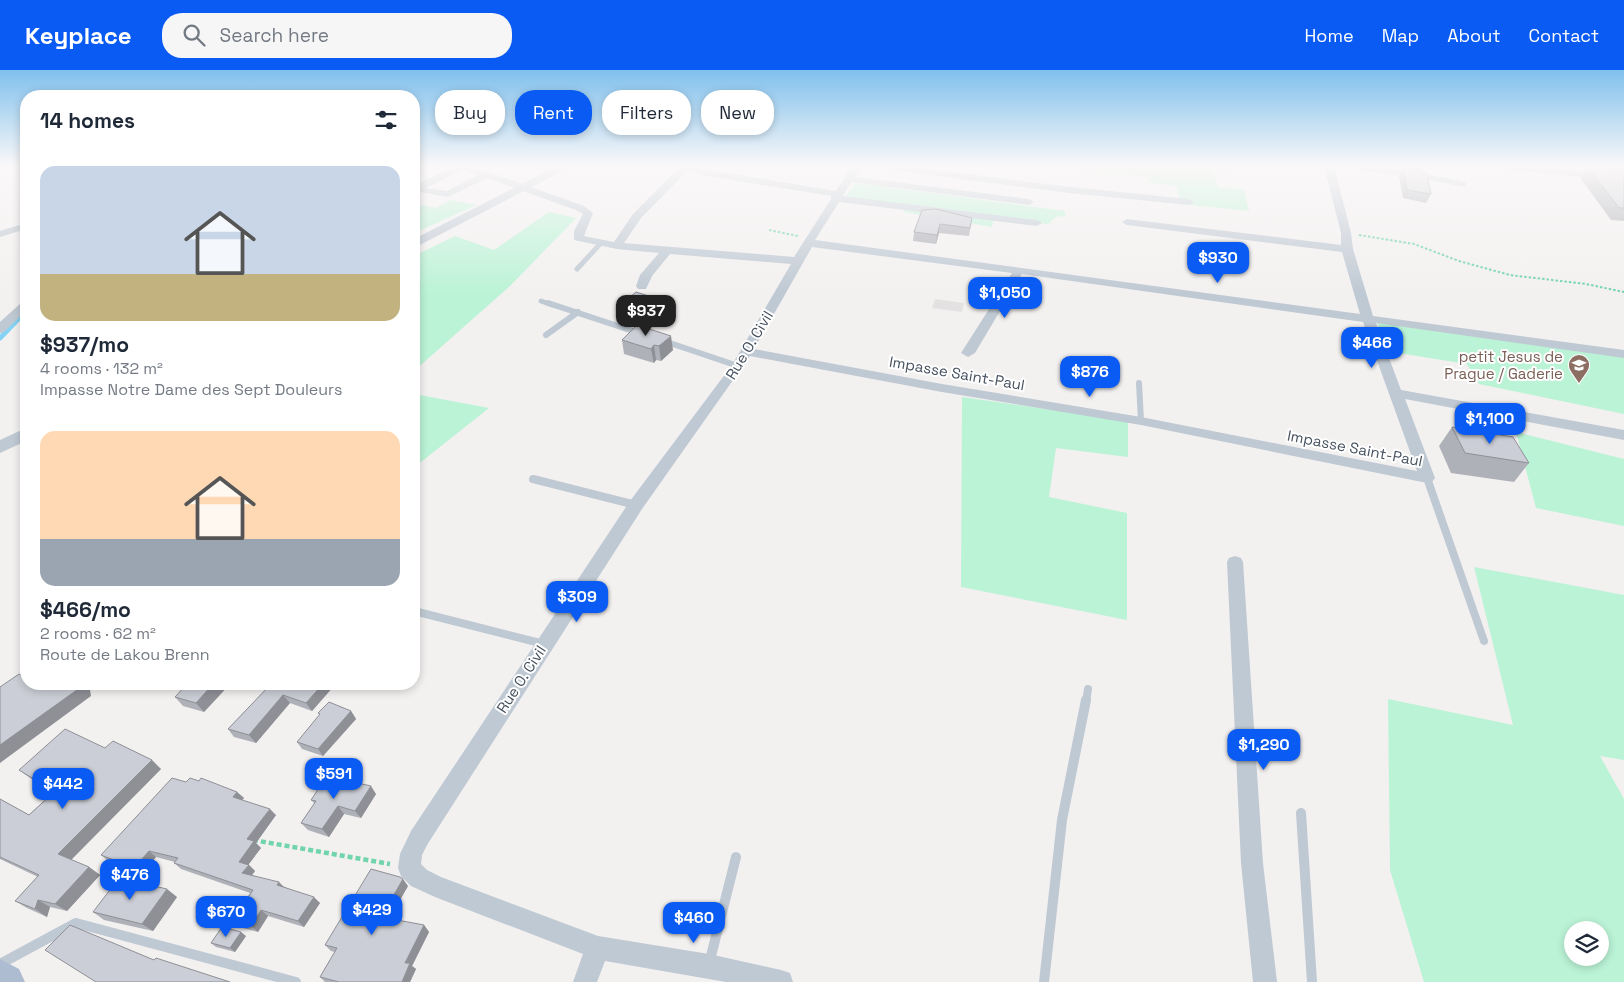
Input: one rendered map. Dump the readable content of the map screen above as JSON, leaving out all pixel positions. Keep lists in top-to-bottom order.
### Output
{
  "streets": {
    "street": ["Rue O. Civil", "Impasse Saint-Paul"]
  },
  "crossings": [
    ["Rue O. Civil", "Impasse Saint-Paul"]
  ],
  "places": {
    "school or university": ["petit Jesus de Prague / Gaderie"]
  },
  "page": {
    "header": "Keyplace",
    "search": "Search here",
    "nav": [
      "Home",
      "Map",
      "About",
      "Contact"
    ],
    "chip": [
      "Buy",
      "Rent",
      "Filters",
      "New"
    ],
    "heading": "14 homes",
    "list": [
      {
        "name": "$937/mo",
        "note": "4 rooms · 132 m² · Impasse Notre Dame des Sept Douleurs"
      },
      {
        "name": "$466/mo",
        "note": "2 rooms · 62 m² · Route de Lakou Brenn"
      }
    ],
    "price": [
      "$930",
      "$1,050",
      "$937",
      "$466",
      "$876",
      "$1,100",
      "$309",
      "$1,290",
      "$591",
      "$442",
      "$476",
      "$429",
      "$670",
      "$460"
    ]
  }
}
